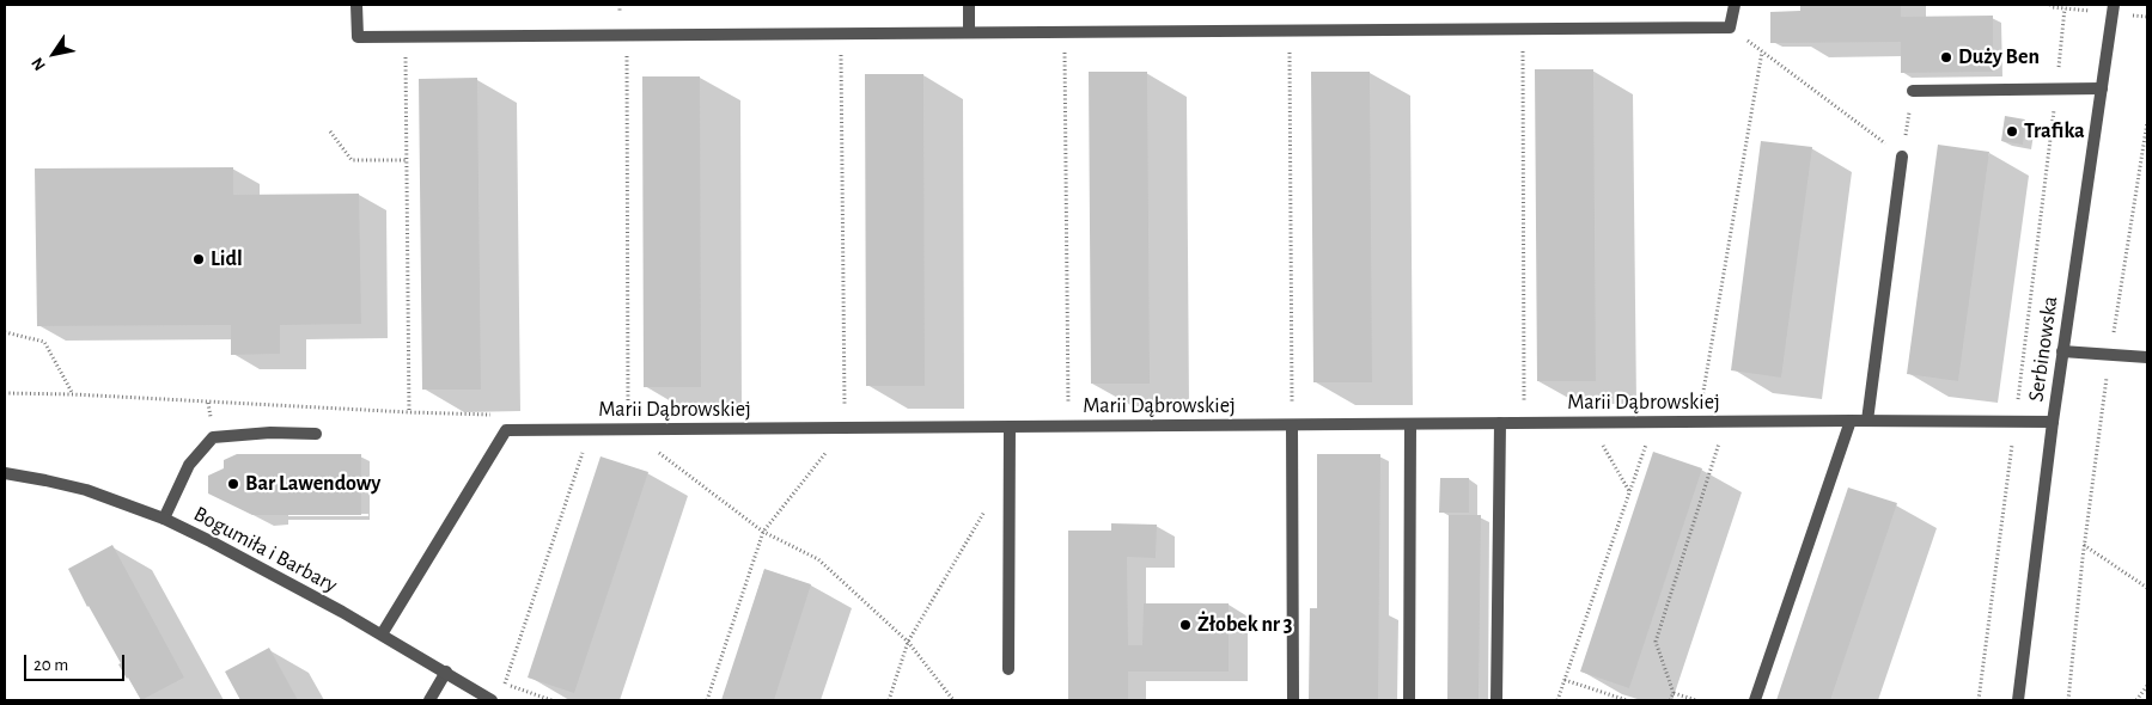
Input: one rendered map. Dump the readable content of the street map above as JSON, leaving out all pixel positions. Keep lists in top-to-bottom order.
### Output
{
  "streets": {
    "street": ["Serbinowska", "Marii Dąbrowskiej", "Bogumiła i Barbary"]
  },
  "crossings": [
    ["Serbinowska", "Marii Dąbrowskiej"]
  ],
  "places": [
    "Duży Ben",
    "Trafika",
    "Lidl",
    "Bar Lawendowy",
    "Żłobek nr 3"
  ],
  "scale_bar": "20 m",
  "north": "bottom left"
}
